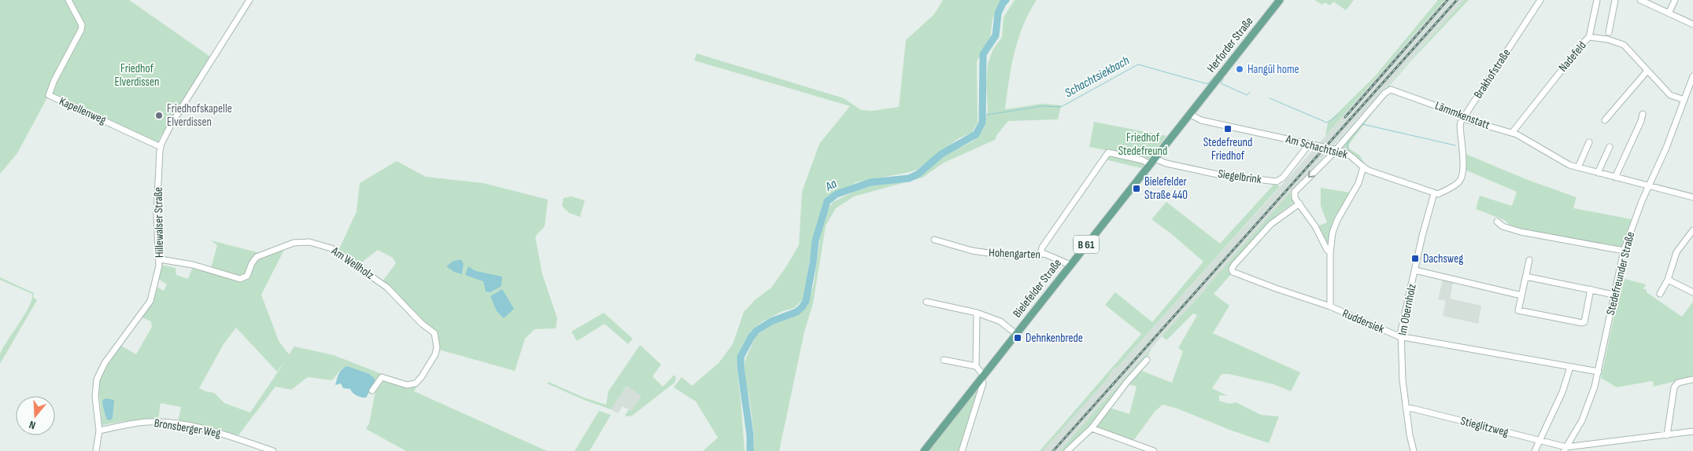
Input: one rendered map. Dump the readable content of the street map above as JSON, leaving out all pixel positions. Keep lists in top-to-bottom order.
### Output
{
  "streets": {
    "main road": ["Herforder Straße", "B 61", "Bielefelder Straße"],
    "street": [
      "Nadefeld",
      "Brakhofstraße",
      "Kapellenweg",
      "Lämmkenstatt",
      "Am Schachtsiek",
      "Siegelbrink",
      "Hillewalser Straße",
      "Hohengarten",
      "Am Wellholz",
      "Stedefreunder Straße",
      "Im Obernholz",
      "Ruddersiek",
      "Stieglitzweg",
      "Bronsberger Weg"
    ]
  },
  "crossings": [
    ["Herforder Straße", "Bielefelder Straße"],
    ["Nadefeld", "Lämmkenstatt"],
    ["Nadefeld", "Stedefreunder Straße"],
    ["Brakhofstraße", "Lämmkenstatt"],
    ["Brakhofstraße", "Am Schachtsiek"],
    ["Brakhofstraße", "Im Obernholz"],
    ["Kapellenweg", "Hillewalser Straße"],
    ["Lämmkenstatt", "Am Schachtsiek"],
    ["Lämmkenstatt", "Stedefreunder Straße"],
    ["Am Schachtsiek", "Siegelbrink"],
    ["Am Schachtsiek", "Bielefelder Straße"],
    ["Am Schachtsiek", "Im Obernholz"],
    ["Siegelbrink", "Hohengarten"],
    ["Siegelbrink", "Bielefelder Straße"],
    ["Hillewalser Straße", "Am Wellholz"],
    ["Hillewalser Straße", "Bronsberger Weg"],
    ["Hohengarten", "Bielefelder Straße"],
    ["Stedefreunder Straße", "Ruddersiek"],
    ["Stedefreunder Straße", "Stieglitzweg"],
    ["Im Obernholz", "Ruddersiek"],
    ["Im Obernholz", "Stieglitzweg"]
  ],
  "water": ["Schachtsiekbach", "Aa"],
  "parks": ["Friedhof Elverdissen", "Friedhof Stedefreund"],
  "places": {
    "other": ["Hangül home", "Friedhofskapelle Elverdissen"],
    "transit": [
      "Stedefreund Friedhof",
      "Bielefelder Straße 440",
      "Dachsweg",
      "Dehnkenbrede"
    ]
  },
  "north": "bottom"
}
